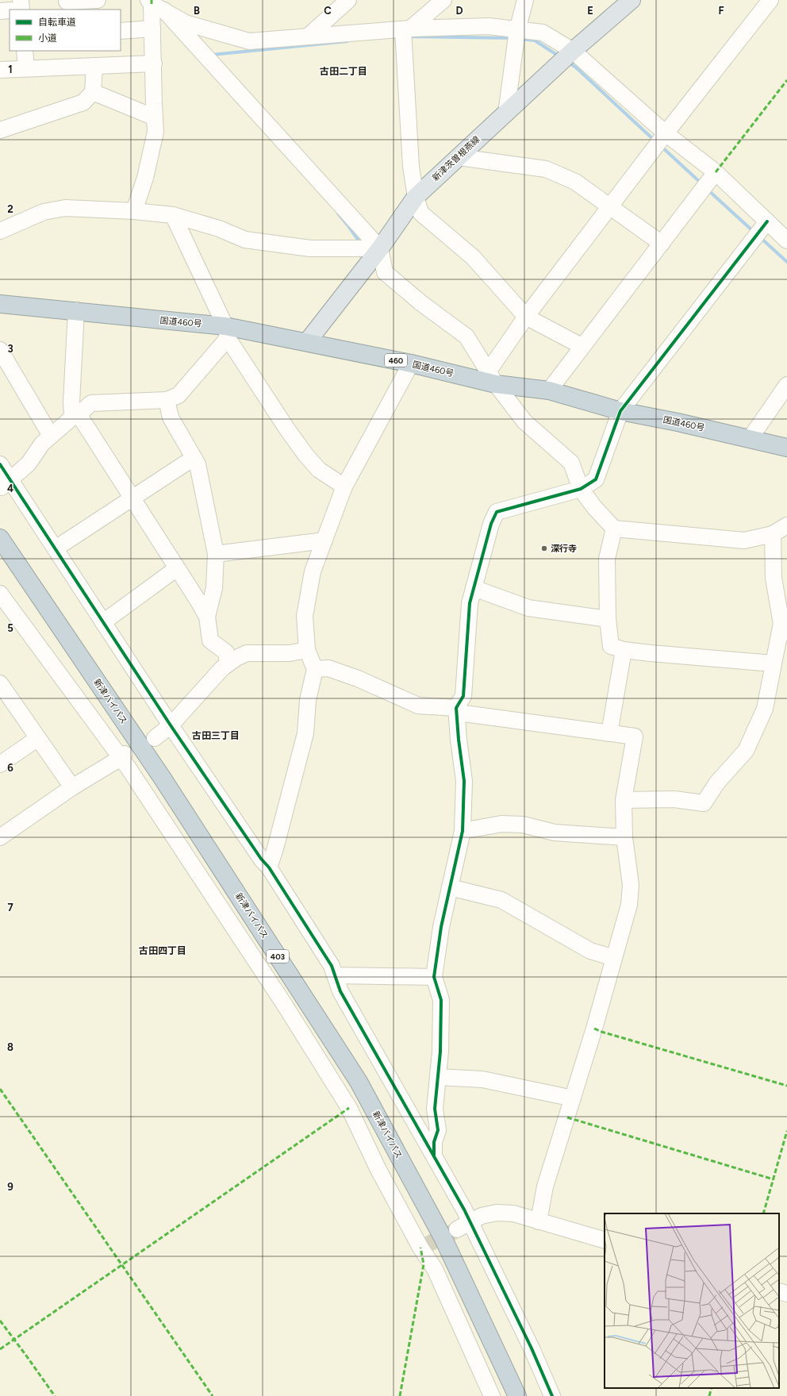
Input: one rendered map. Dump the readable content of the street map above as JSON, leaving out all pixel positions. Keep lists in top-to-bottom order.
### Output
{
  "streets": {
    "highway": [
      "国道460号",
      "460",
      "新津バイパス",
      "403"
    ],
    "main road": ["新津茨曽根燕線"]
  },
  "crossings": [
    ["新津茨曽根燕線", "国道460号"]
  ],
  "districts": ["古田二丁目", "古田三丁目", "古田四丁目"],
  "places": ["深行寺"],
  "legend": ["自転車道", "小道"],
  "grid": {
    "columns": [
      "B",
      "C",
      "D",
      "E",
      "F"
    ],
    "rows": [
      "1",
      "2",
      "3",
      "4",
      "5",
      "6",
      "7",
      "8",
      "9"
    ]
  }
}
